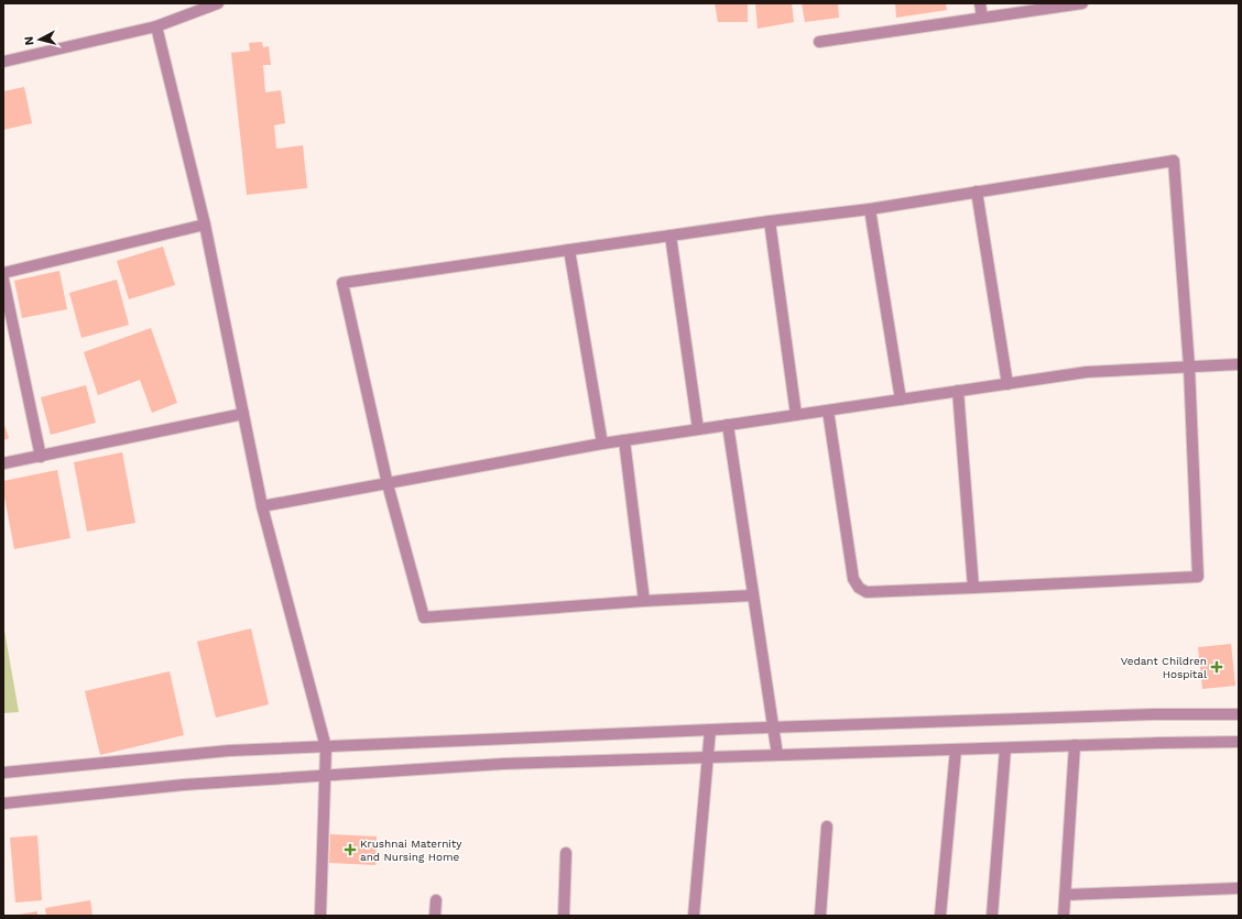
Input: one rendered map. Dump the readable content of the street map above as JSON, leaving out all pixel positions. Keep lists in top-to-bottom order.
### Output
{
  "places": {
    "health": ["Vedant Children Hospital", "Krushnai Maternity and Nursing Home"]
  },
  "north": "left"
}
